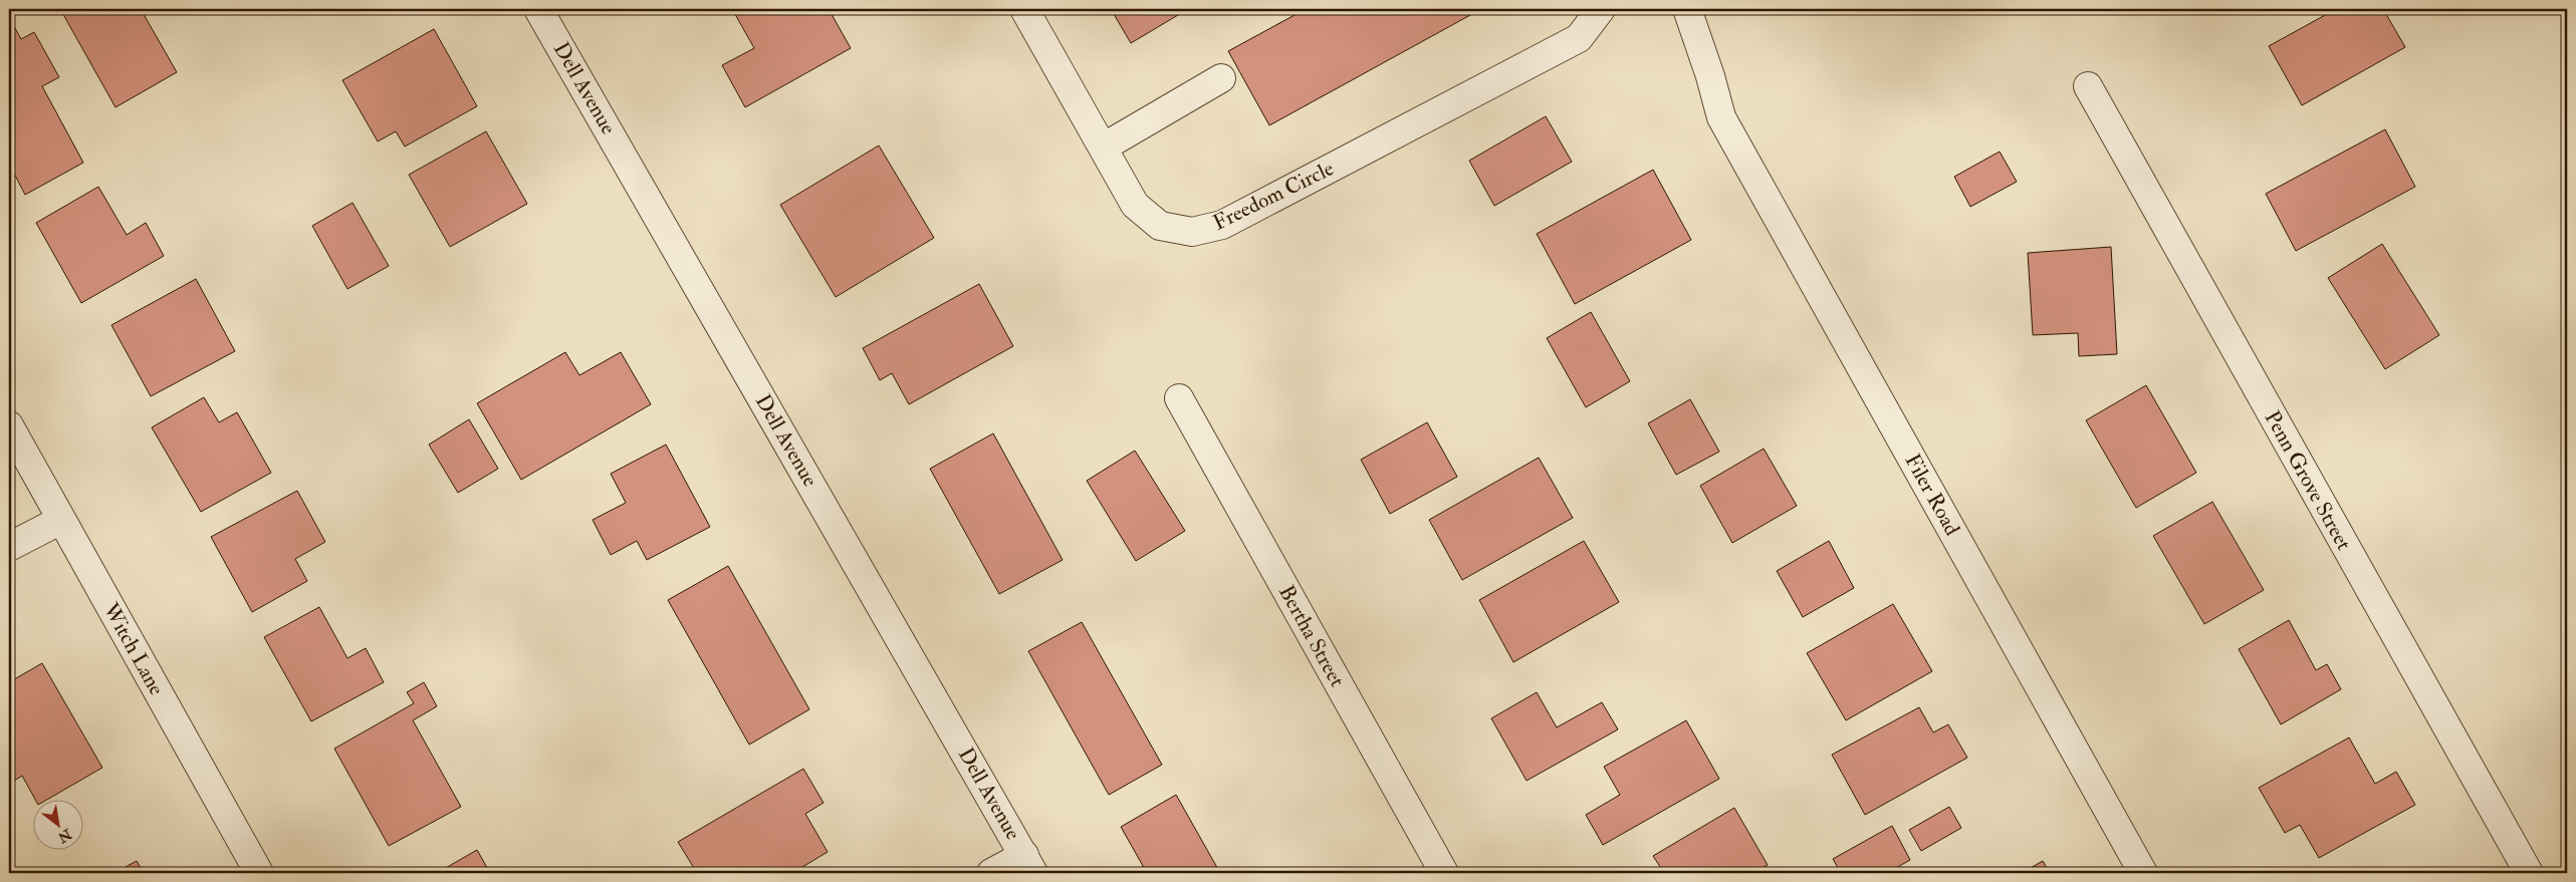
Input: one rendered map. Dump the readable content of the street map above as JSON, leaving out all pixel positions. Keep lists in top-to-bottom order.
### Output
{
  "streets": {
    "street": [
      "Dell Avenue",
      "Freedom Circle",
      "Penn Grove Street",
      "Filer Road",
      "Bertha Street",
      "Witch Lane"
    ]
  },
  "north": "bottom right"
}
